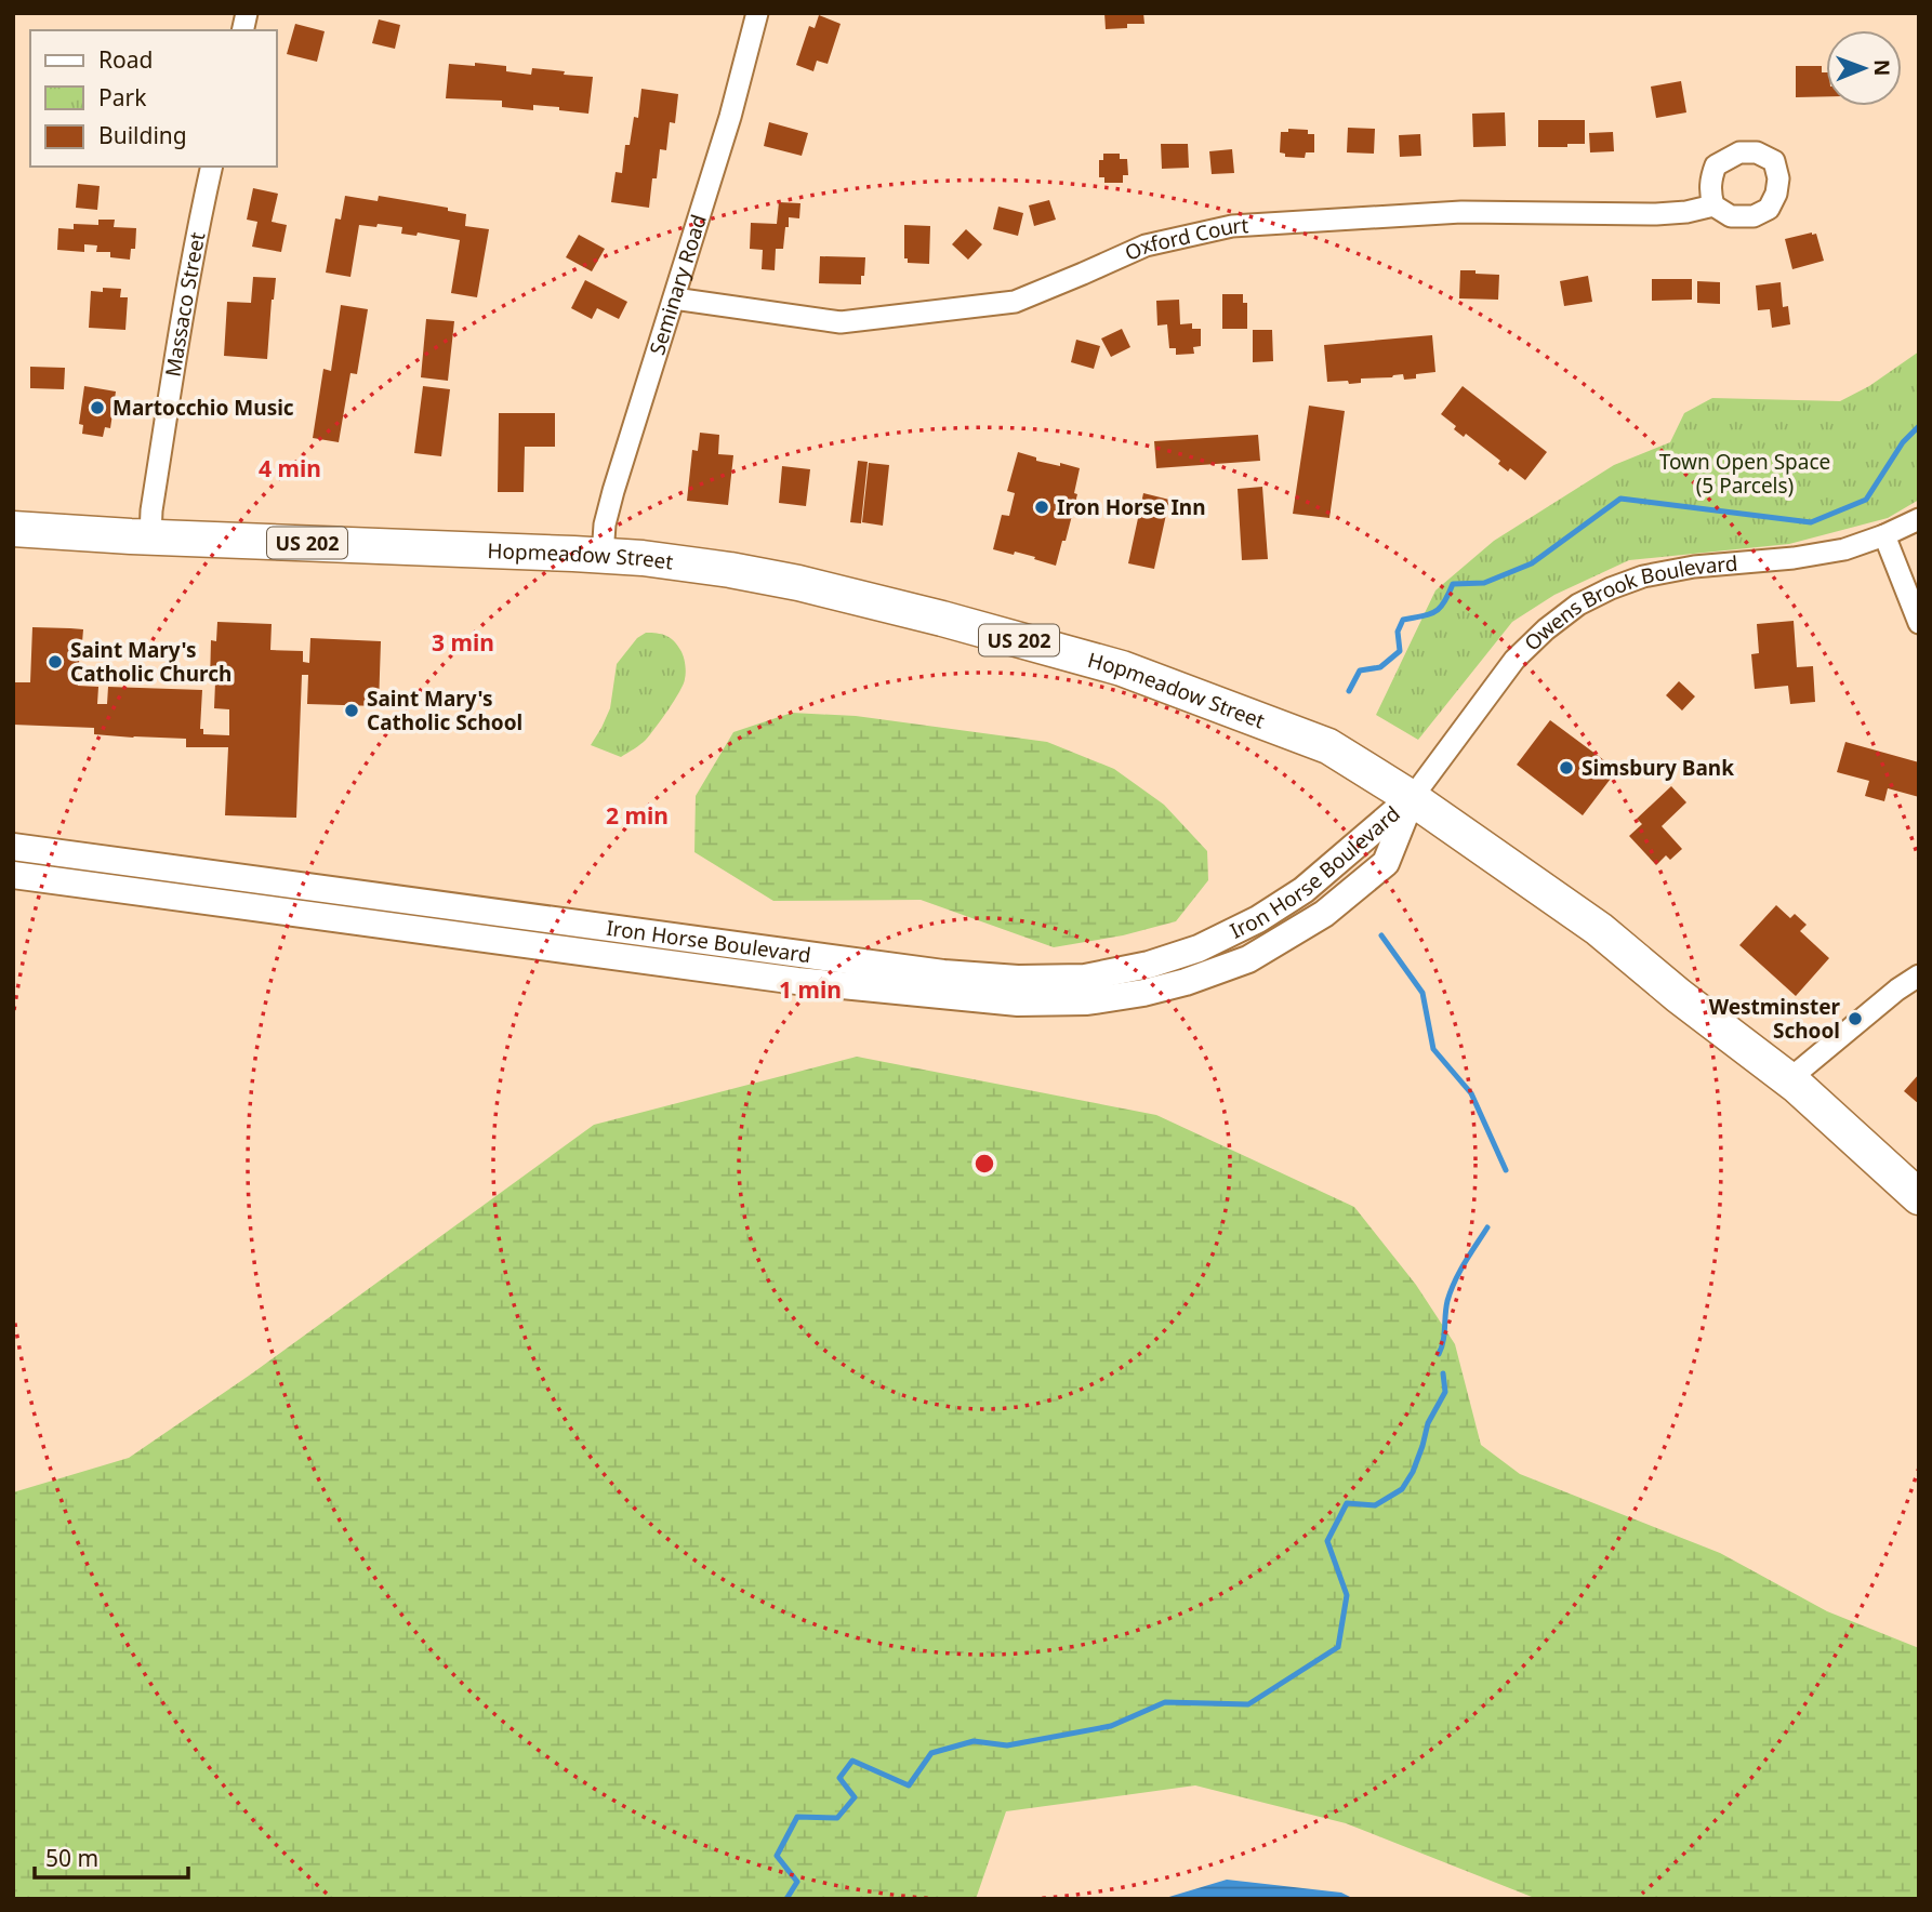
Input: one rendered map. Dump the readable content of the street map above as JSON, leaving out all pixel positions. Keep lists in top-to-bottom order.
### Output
{
  "streets": {
    "highway": ["US 202", "Hopmeadow Street"],
    "street": [
      "Oxford Court",
      "Seminary Road",
      "Massaco Street",
      "Owens Brook Boulevard",
      "Iron Horse Boulevard"
    ]
  },
  "crossings": [
    ["Oxford Court", "Seminary Road"],
    ["Seminary Road", "Hopmeadow Street"],
    ["Massaco Street", "Hopmeadow Street"],
    ["Hopmeadow Street", "Owens Brook Boulevard"],
    ["Hopmeadow Street", "Iron Horse Boulevard"],
    ["Owens Brook Boulevard", "Iron Horse Boulevard"]
  ],
  "parks": ["Town Open Space (5 Parcels)"],
  "places": [
    "Martocchio Music",
    "Iron Horse Inn",
    "Saint Mary's Catholic Church",
    "Saint Mary's Catholic School",
    "Simsbury Bank",
    "Westminster School"
  ],
  "legend": ["Road", "Park", "Building"],
  "scale_bar": "50 m",
  "north": "right",
  "rings": [
    "4 min",
    "3 min",
    "2 min",
    "1 min"
  ]
}
